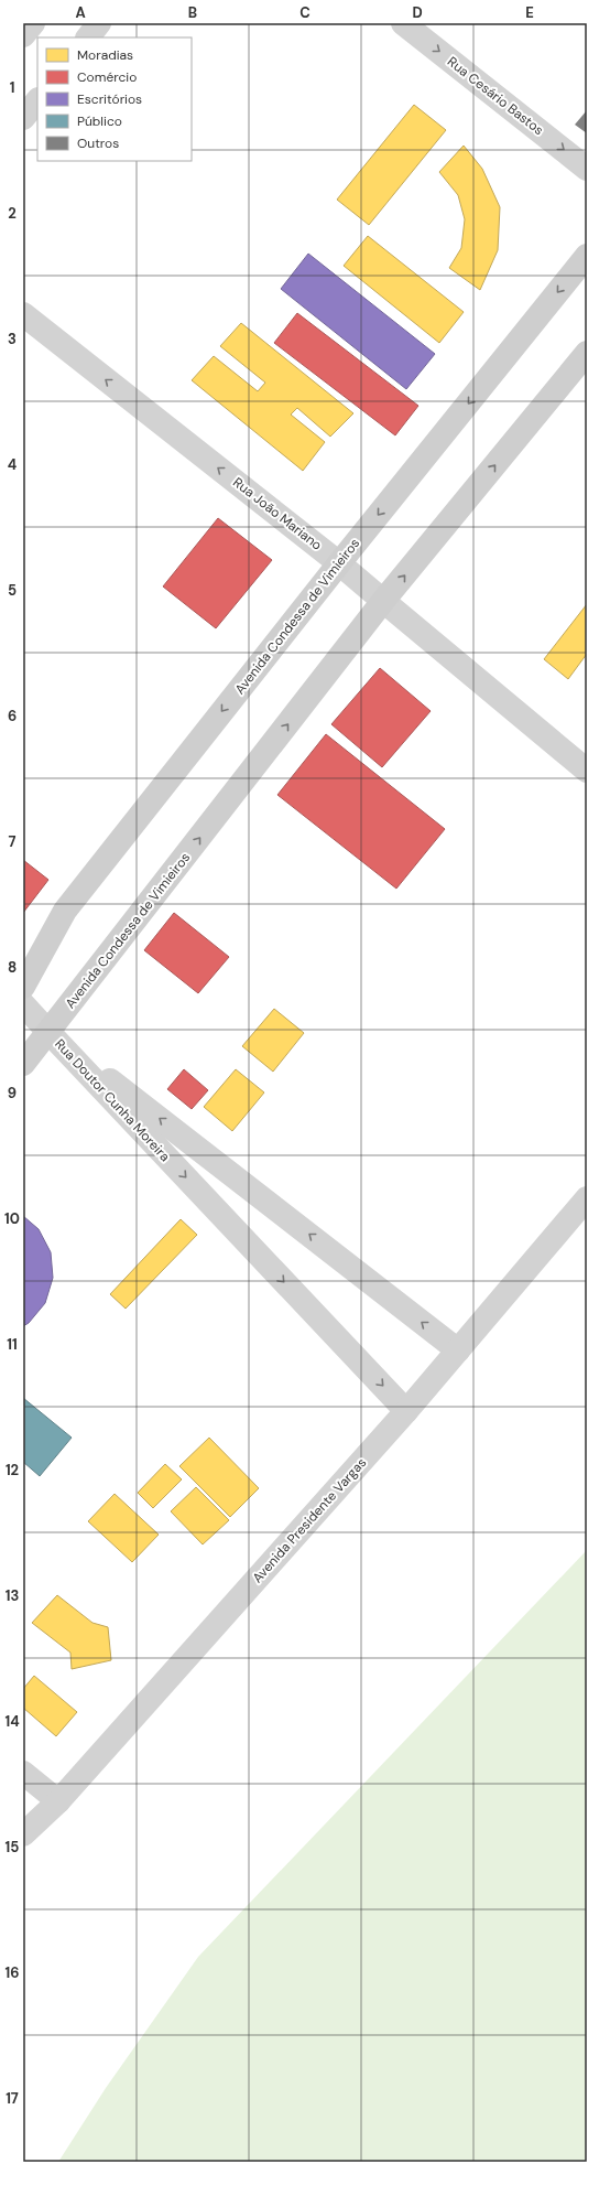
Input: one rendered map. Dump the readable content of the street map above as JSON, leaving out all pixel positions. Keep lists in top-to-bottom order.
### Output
{
  "streets": {
    "main road": ["Avenida Condessa de Vimieiros"],
    "street": [
      "Rua Cesário Bastos",
      "Rua João Mariano",
      "Rua Doutor Cunha Moreira",
      "Avenida Presidente Vargas"
    ]
  },
  "crossings": [
    ["Rua João Mariano", "Avenida Condessa de Vimieiros"],
    ["Avenida Condessa de Vimieiros", "Rua Doutor Cunha Moreira"],
    ["Rua Doutor Cunha Moreira", "Avenida Presidente Vargas"]
  ],
  "one_way": ["Rua Cesário Bastos", "Rua João Mariano"],
  "legend": [
    "Moradias",
    "Comércio",
    "Escritórios",
    "Público",
    "Outros"
  ],
  "grid": {
    "columns": [
      "A",
      "B",
      "C",
      "D",
      "E"
    ],
    "rows": [
      "1",
      "2",
      "3",
      "4",
      "5",
      "6",
      "7",
      "8",
      "9",
      "10",
      "11",
      "12",
      "13",
      "14",
      "15",
      "16",
      "17"
    ]
  }
}
